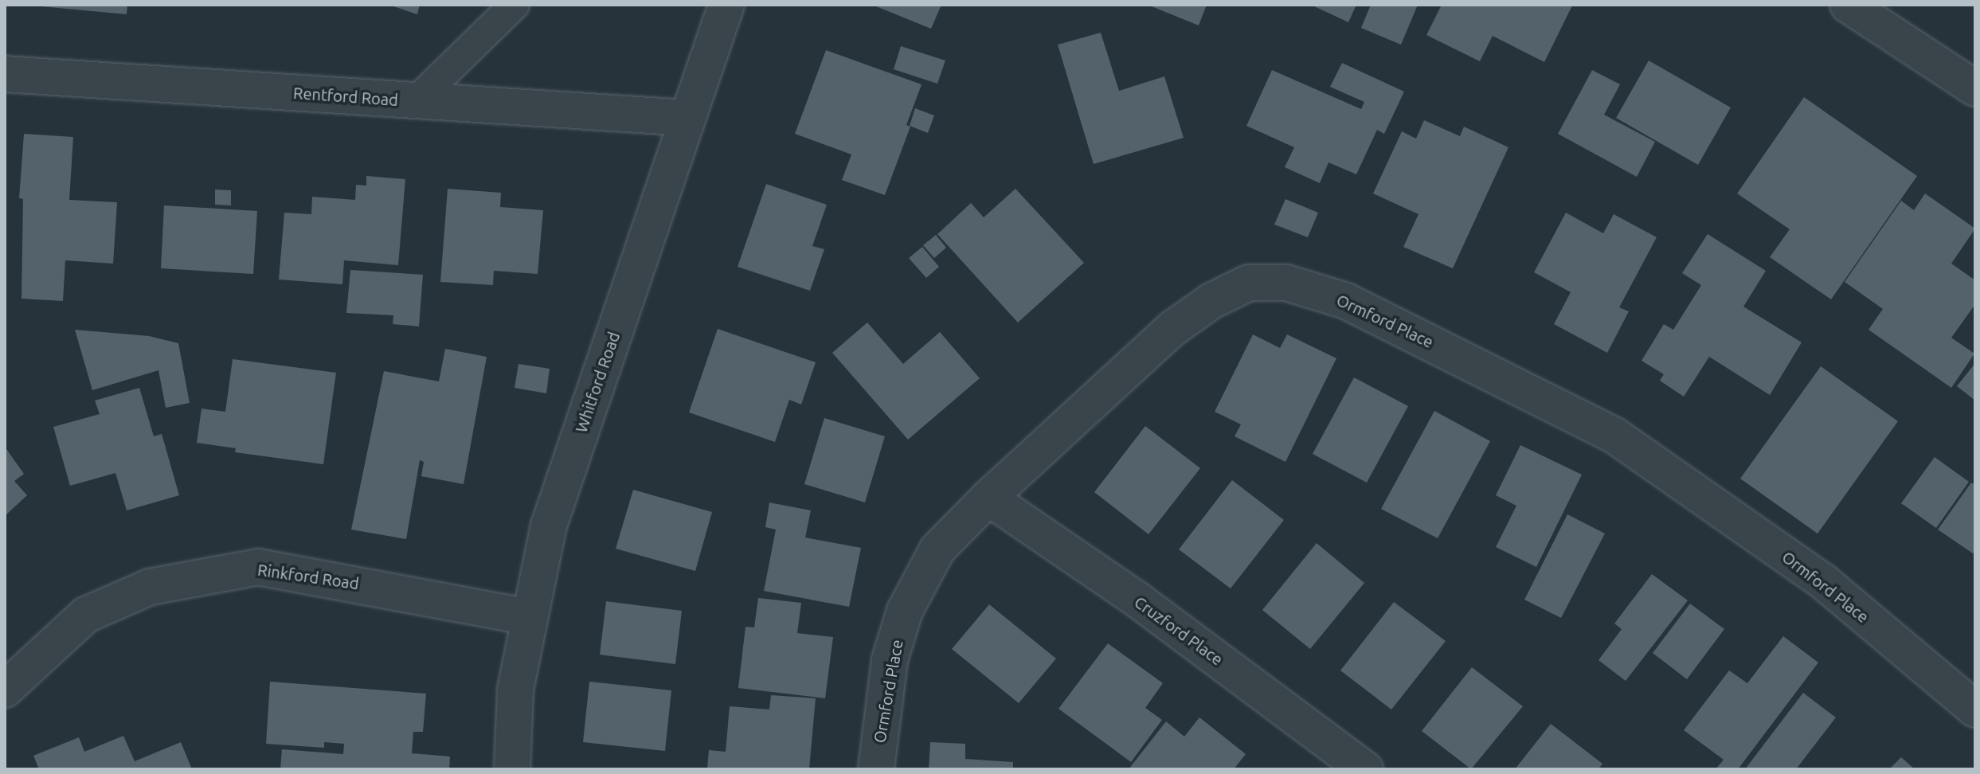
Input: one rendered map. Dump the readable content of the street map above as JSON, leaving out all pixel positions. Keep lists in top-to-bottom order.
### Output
{
  "streets": {
    "street": [
      "Rentford Road",
      "Ormford Place",
      "Whitford Road",
      "Rinkford Road",
      "Cruzford Place"
    ]
  },
  "crossings": [
    ["Rentford Road", "Whitford Road"],
    ["Ormford Place", "Cruzford Place"],
    ["Whitford Road", "Rinkford Road"]
  ]
}
